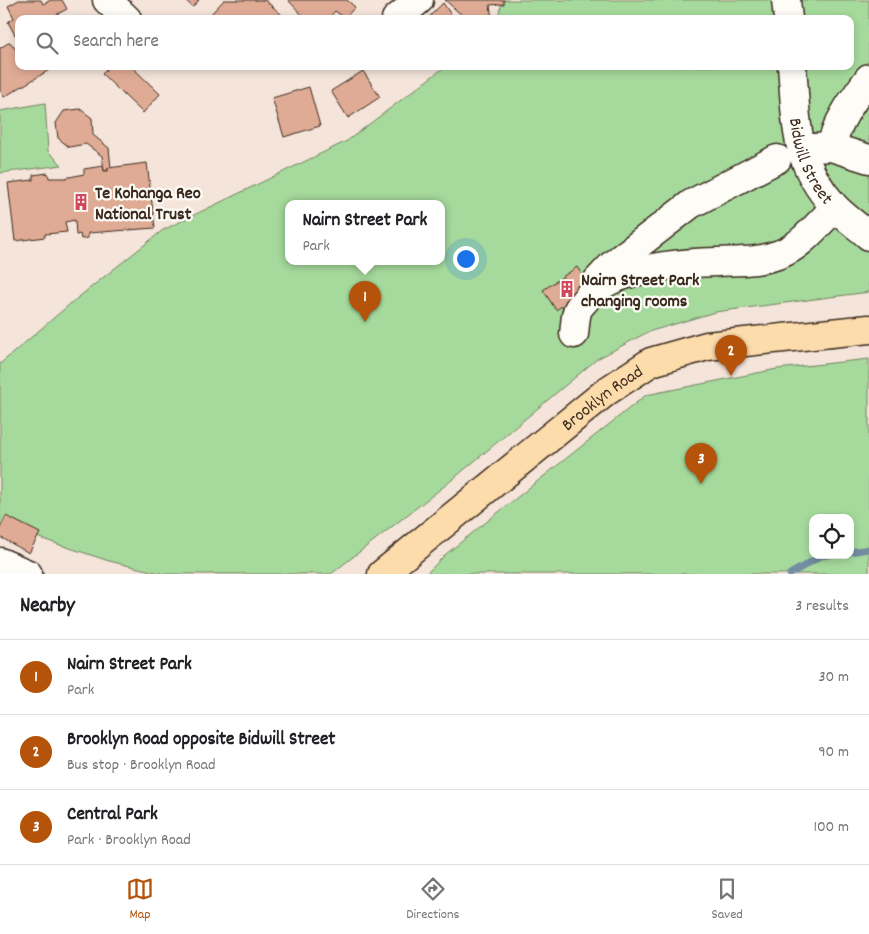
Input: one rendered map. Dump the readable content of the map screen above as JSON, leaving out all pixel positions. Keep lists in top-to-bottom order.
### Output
{
  "streets": {
    "main road": ["Brooklyn Road"],
    "street": ["Bidwill Street"]
  },
  "places": {
    "building": ["Te Kohanga Reo National Trust", "Nairn Street Park changing rooms"]
  },
  "page": {
    "search": "Search here",
    "popup": ["Nairn Street Park", "Park"],
    "pins": ["1", "2", "3"],
    "heading": ["Nearby", "3 results"],
    "list": [
      {
        "mark": "1",
        "name": "Nairn Street Park",
        "note": "Park",
        "value": "30 m"
      },
      {
        "mark": "2",
        "name": "Brooklyn Road opposite Bidwill Street",
        "note": "Bus stop · Brooklyn Road",
        "value": "90 m"
      },
      {
        "mark": "3",
        "name": "Central Park",
        "note": "Park · Brooklyn Road",
        "value": "100 m"
      }
    ],
    "nav": ["Map", "Directions", "Saved"]
  }
}
